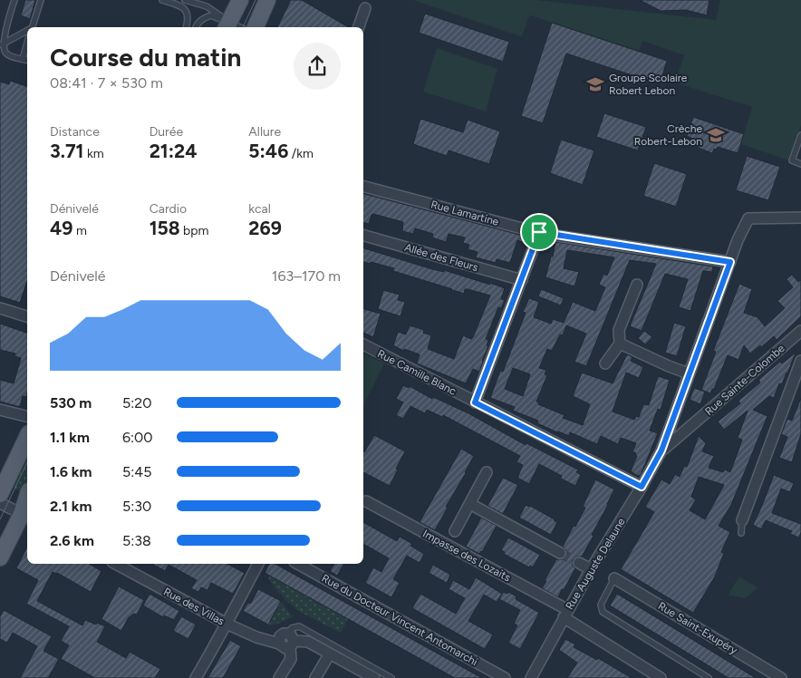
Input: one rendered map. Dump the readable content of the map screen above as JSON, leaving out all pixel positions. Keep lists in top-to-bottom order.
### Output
{
  "streets": {
    "street": [
      "Rue Lamartine",
      "Allée des Fleurs",
      "Rue Camille Blanc",
      "Rue Sainte-Colombe",
      "Impasse des Lozaits",
      "Rue Auguste Delaune",
      "Rue des Villas",
      "Rue du Docteur Vincent Antomarchi",
      "Rue Saint-Exupéry"
    ]
  },
  "crossings": [
    ["Rue Lamartine", "Rue Auguste Delaune"],
    ["Rue Camille Blanc", "Rue Auguste Delaune"],
    ["Rue Sainte-Colombe", "Rue Auguste Delaune"],
    ["Impasse des Lozaits", "Rue Auguste Delaune"]
  ],
  "places": {
    "school or university": ["Groupe Scolaire Robert Lebon", "Crèche Robert-Lebon"]
  },
  "page": {
    "heading": ["Course du matin", "08:41 · 7 × 530 m"],
    "stats": [
      ["Distance", "3.71 km"],
      ["Durée", "21:24"],
      ["Allure", "5:46 /km"],
      ["Dénivelé", "49 m"],
      ["Cardio", "158 bpm"],
      ["kcal", "269"]
    ],
    "chart": ["Dénivelé", "163–170 m"],
    "list": [
      {
        "name": "530 m",
        "note": "5:20"
      },
      {
        "name": "1.1 km",
        "note": "6:00"
      },
      {
        "name": "1.6 km",
        "note": "5:45"
      },
      {
        "name": "2.1 km",
        "note": "5:30"
      },
      {
        "name": "2.6 km",
        "note": "5:38"
      }
    ]
  }
}
